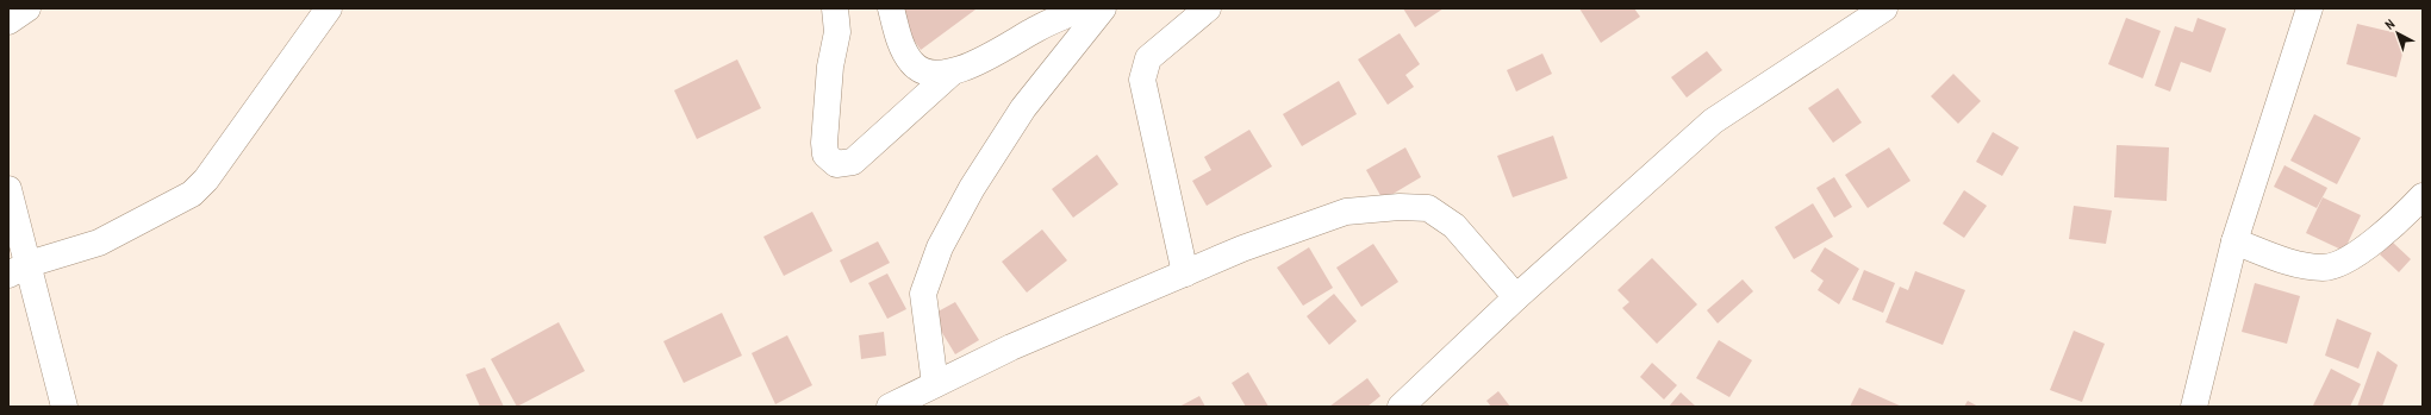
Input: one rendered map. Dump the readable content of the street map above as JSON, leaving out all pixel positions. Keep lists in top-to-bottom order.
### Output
{
  "north": "top left"
}
